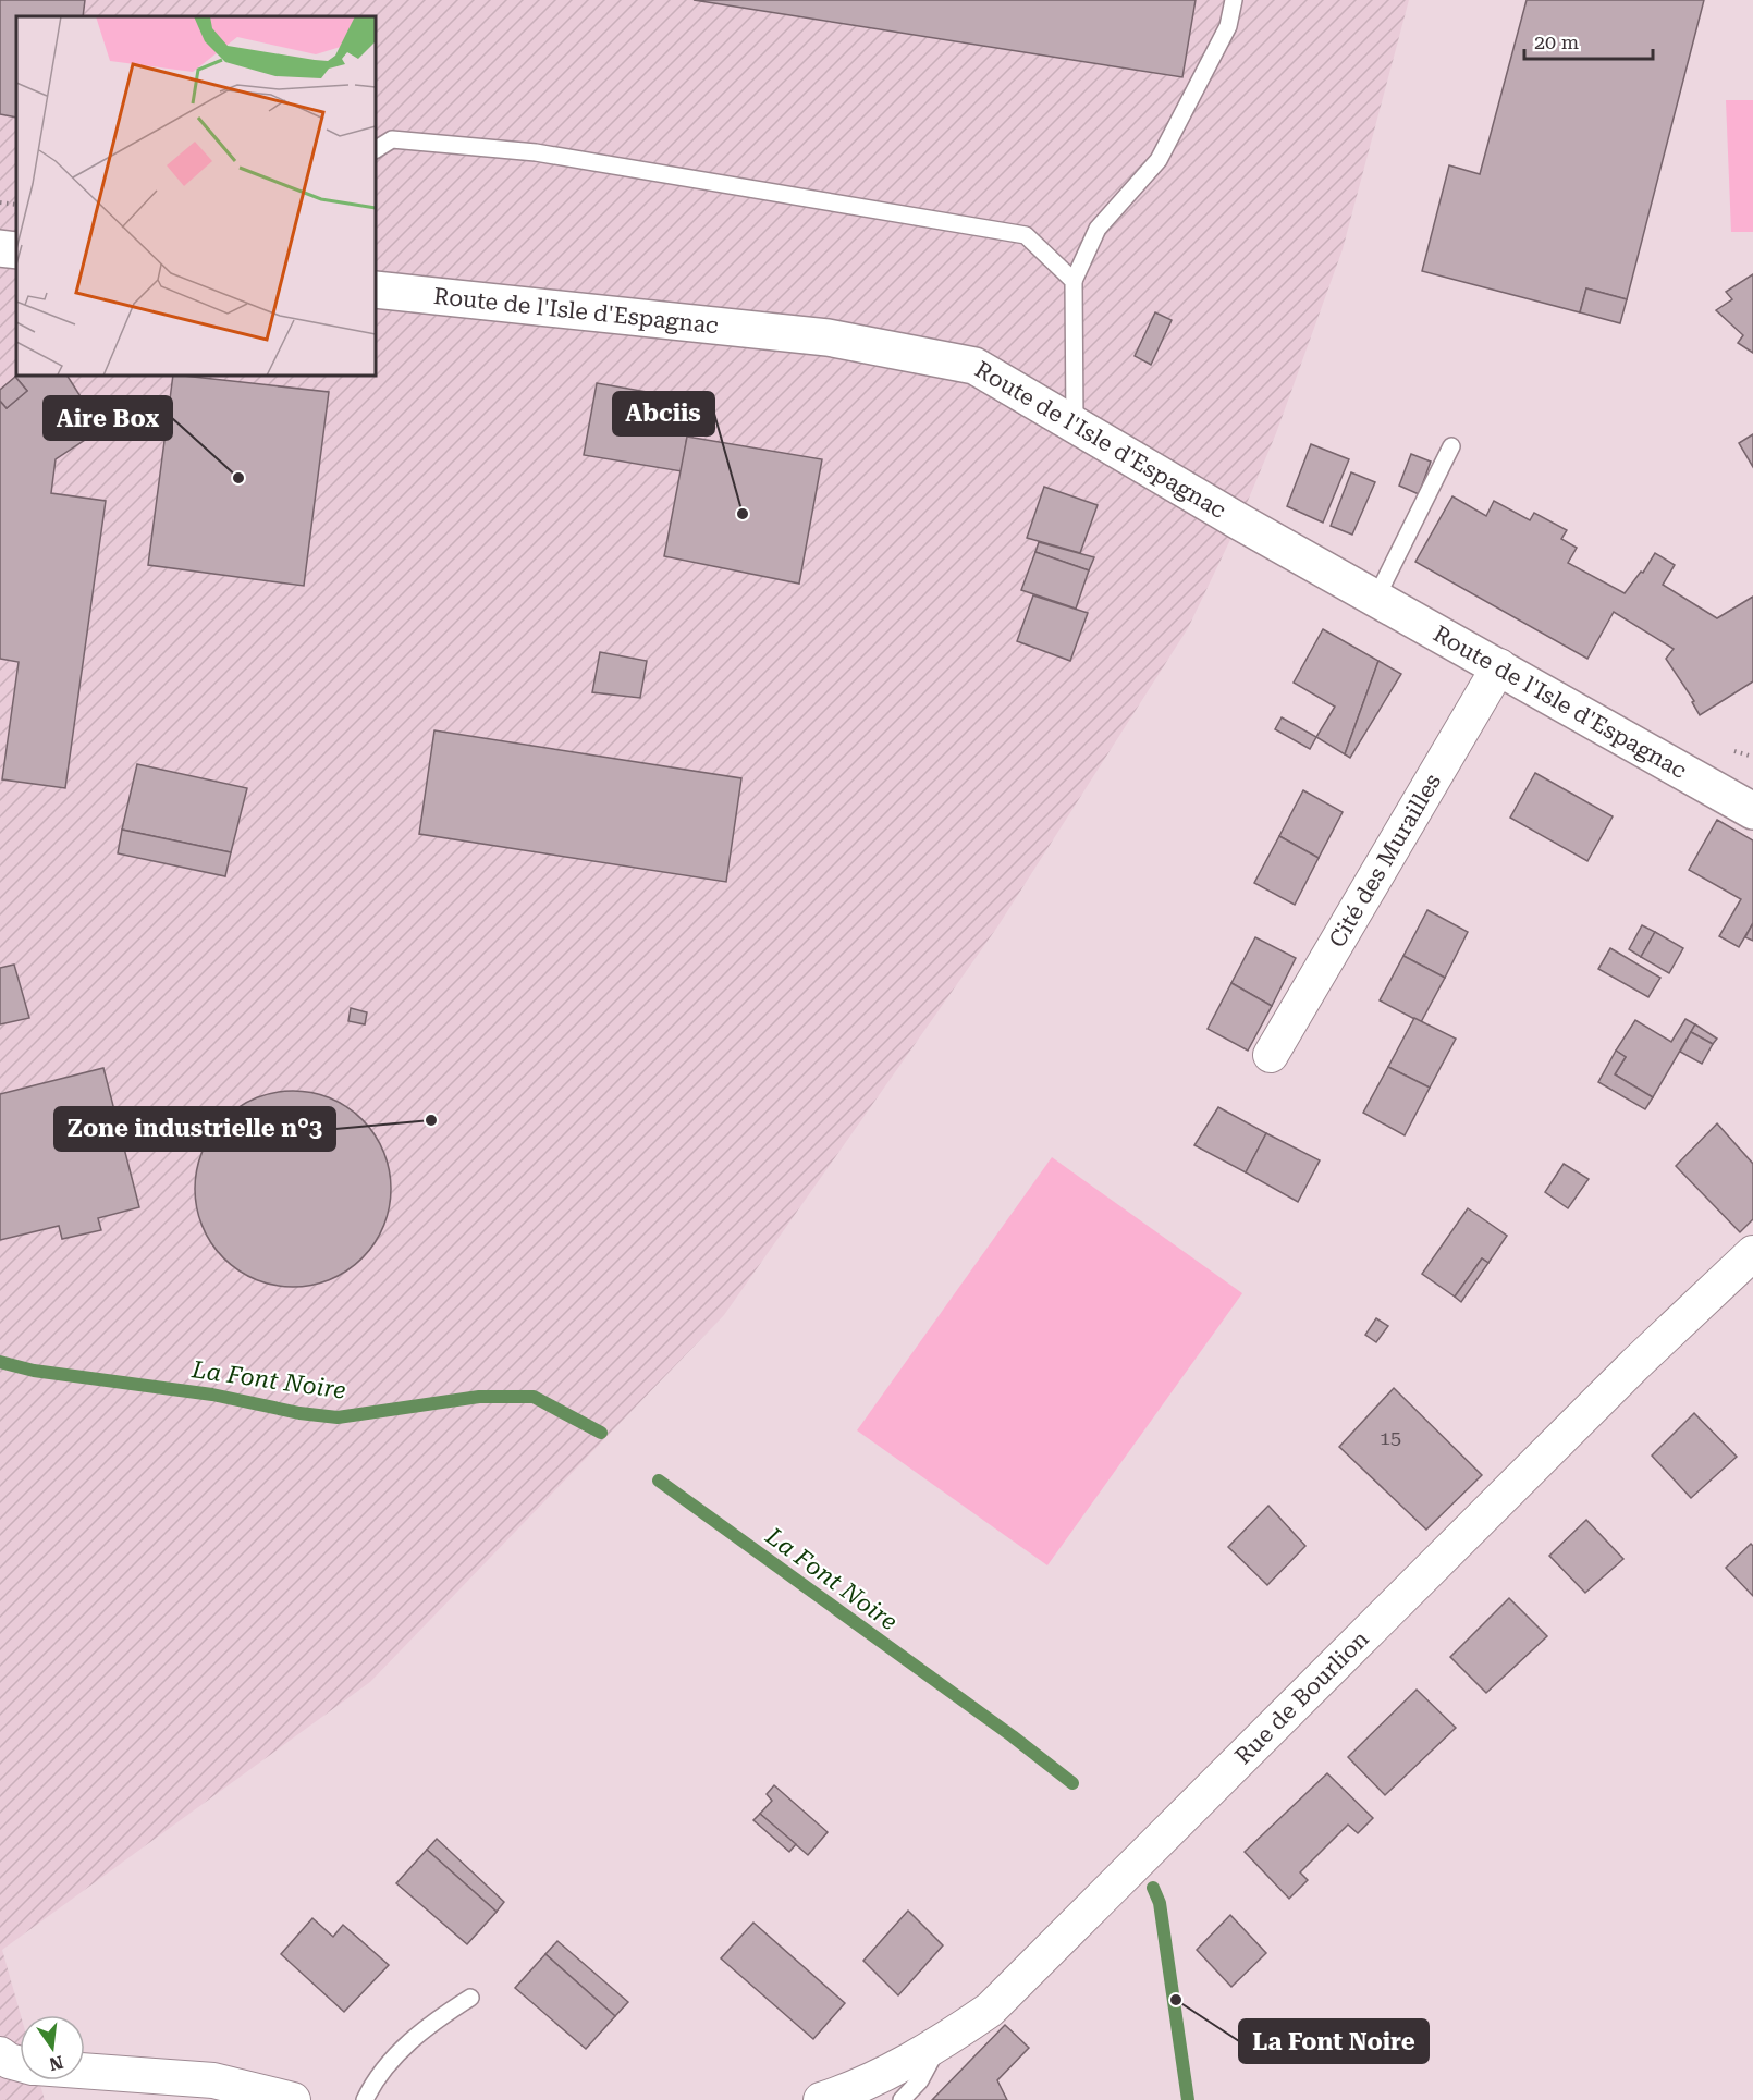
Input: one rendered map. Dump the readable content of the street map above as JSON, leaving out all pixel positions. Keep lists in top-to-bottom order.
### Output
{
  "streets": {
    "street": ["Route de l'Isle d'Espagnac", "Cité des Murailles", "Rue de Bourlion"]
  },
  "crossings": [
    ["Route de l'Isle d'Espagnac", "Cité des Murailles"]
  ],
  "water": ["La Font Noire"],
  "places": [
    "Aire Box",
    "Abciis",
    "Zone industrielle n°3",
    "La Font Noire"
  ],
  "house_numbers": ["15"],
  "scale_bar": "20 m",
  "north": "bottom"
}
